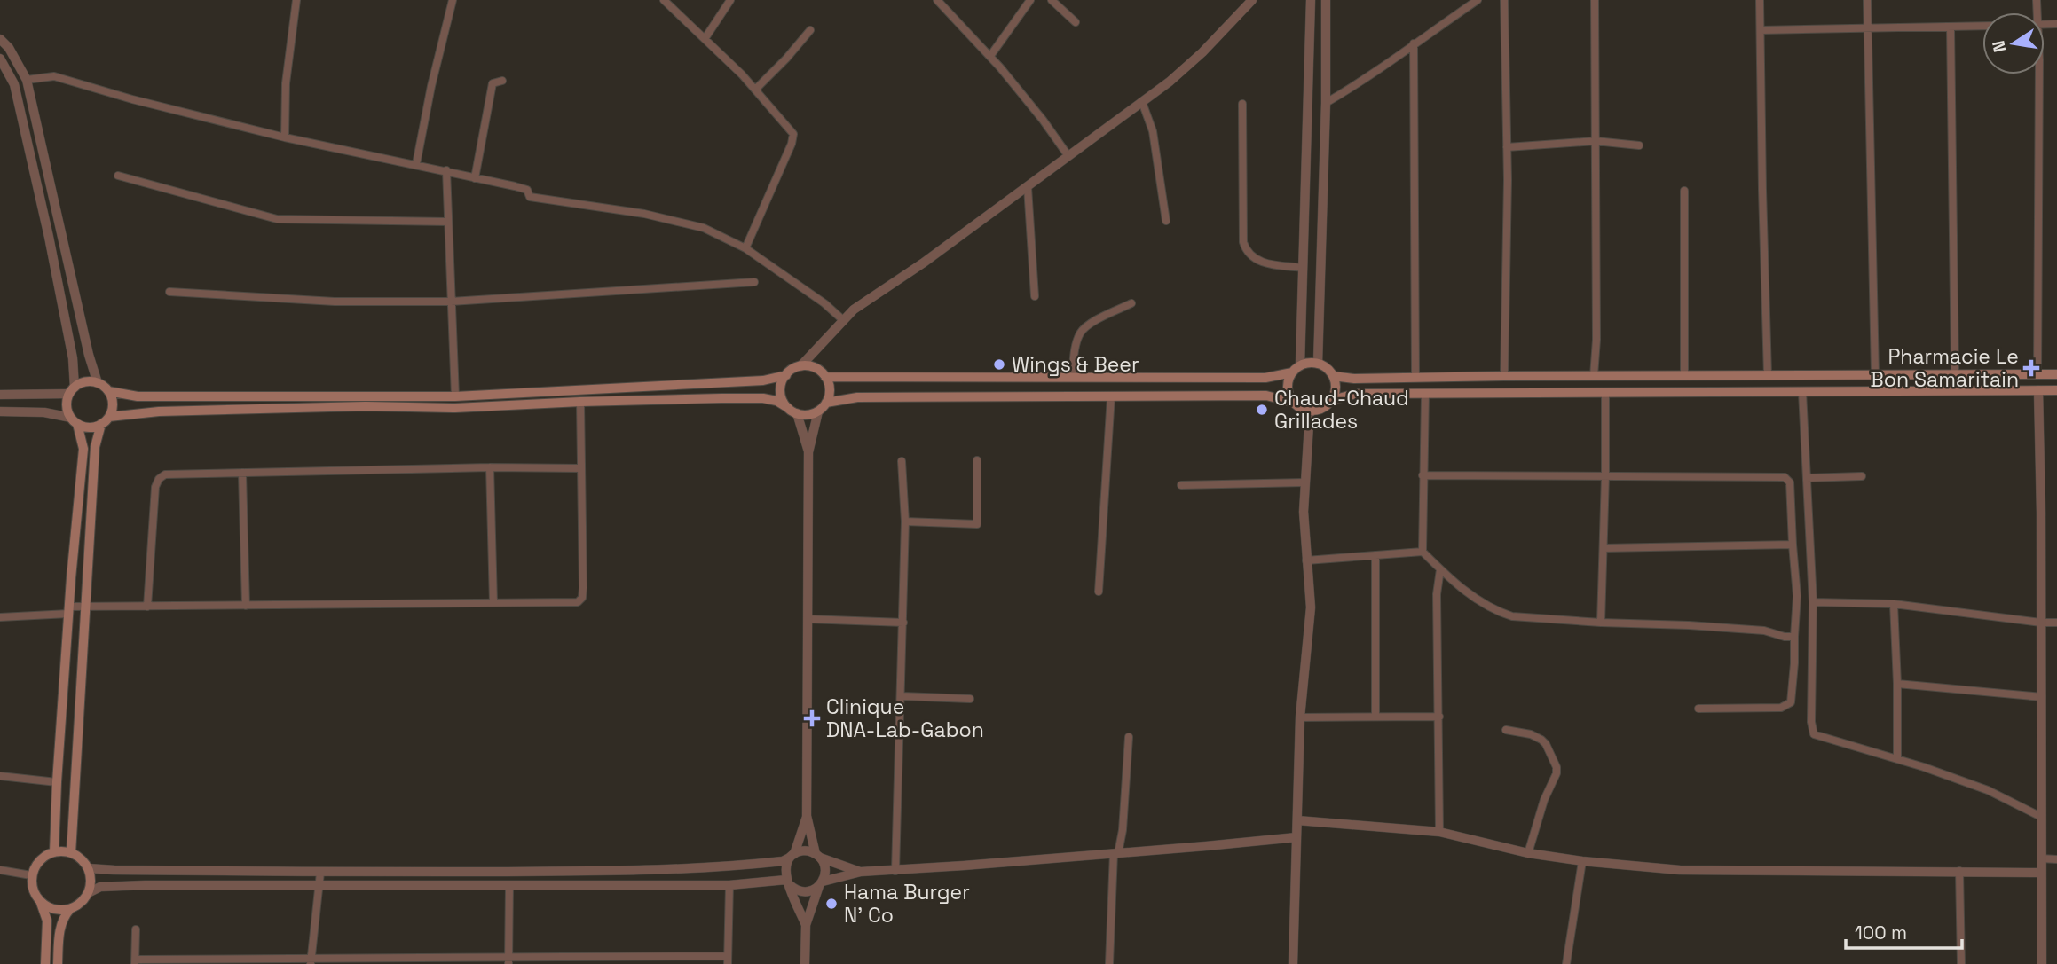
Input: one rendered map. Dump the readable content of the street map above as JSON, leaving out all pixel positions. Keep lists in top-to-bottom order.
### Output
{
  "places": {
    "other": ["Wings & Beer", "Chaud-Chaud Grillades", "Hama Burger N' Co"],
    "health": ["Pharmacie Le Bon Samaritain", "Clinique DNA-Lab-Gabon"]
  },
  "scale_bar": "100 m",
  "north": "left"
}
